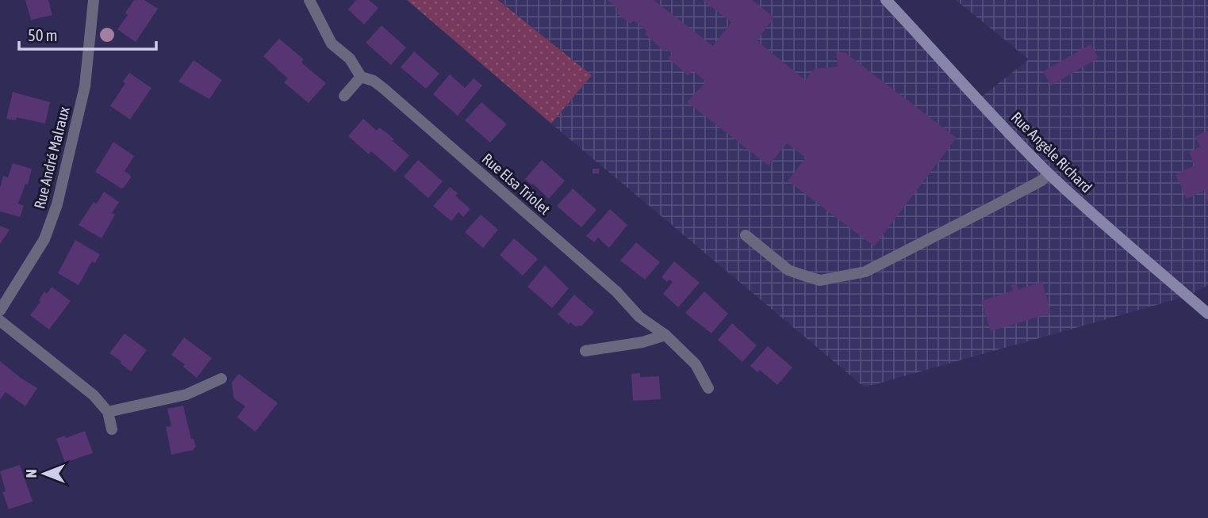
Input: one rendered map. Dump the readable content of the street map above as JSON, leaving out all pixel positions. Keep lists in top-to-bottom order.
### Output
{
  "streets": {
    "street": ["Rue Angèle Richard", "Rue André Malraux", "Rue Elsa Triolet"]
  },
  "scale_bar": "50 m",
  "north": "left"
}
